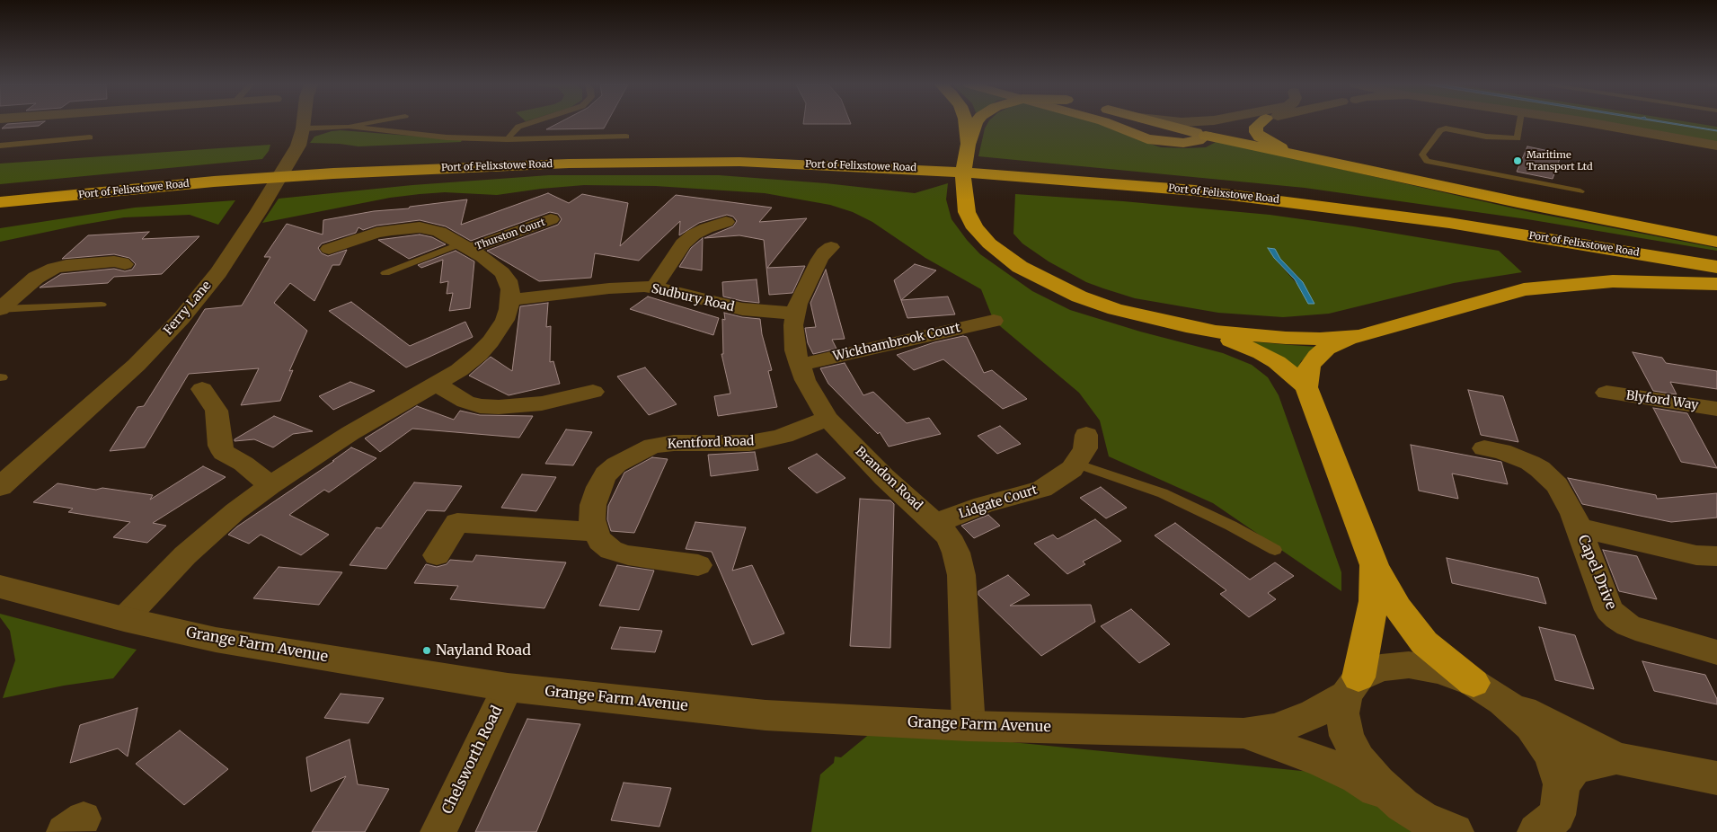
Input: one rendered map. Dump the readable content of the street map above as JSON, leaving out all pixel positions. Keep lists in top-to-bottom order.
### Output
{
  "streets": {
    "highway": ["Port of Felixstowe Road"],
    "street": [
      "Thurston Court",
      "Sudbury Road",
      "Ferry Lane",
      "Wickhambrook Court",
      "Blyford Way",
      "Kentford Road",
      "Brandon Road",
      "Lidgate Court",
      "Capel Drive",
      "Grange Farm Avenue",
      "Chelsworth Road"
    ]
  },
  "crossings": [
    ["Sudbury Road", "Brandon Road"],
    ["Wickhambrook Court", "Brandon Road"],
    ["Kentford Road", "Brandon Road"],
    ["Brandon Road", "Lidgate Court"],
    ["Brandon Road", "Grange Farm Avenue"],
    ["Grange Farm Avenue", "Chelsworth Road"]
  ],
  "places": ["Maritime Transport Ltd", "Nayland Road"]
}
